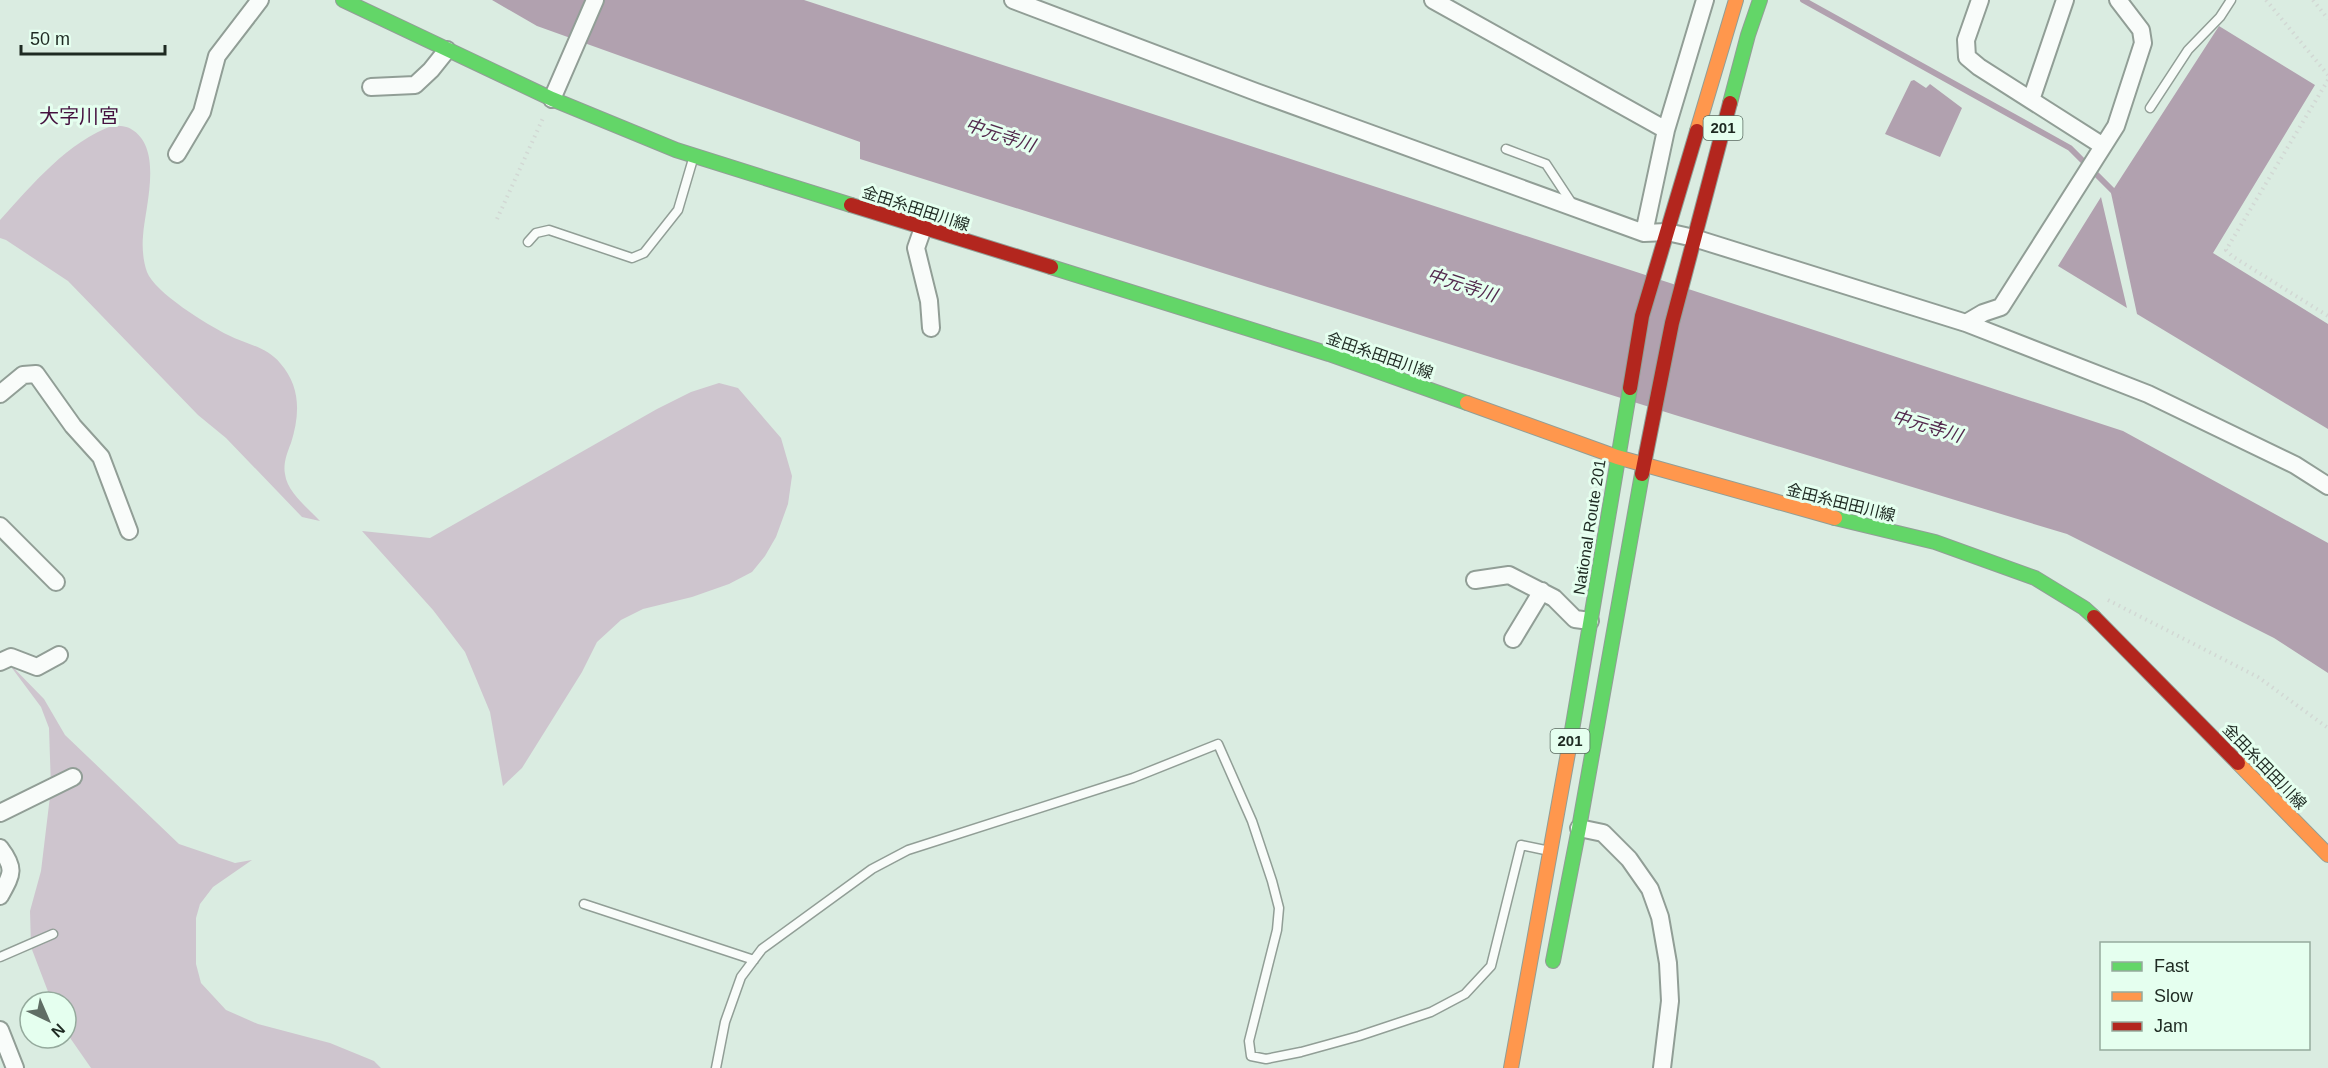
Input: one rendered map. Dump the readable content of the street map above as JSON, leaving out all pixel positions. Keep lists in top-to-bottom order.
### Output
{
  "streets": {
    "main road": ["201", "金田糸田田川線", "National Route 201"]
  },
  "crossings": [
    ["201", "金田糸田田川線"],
    ["金田糸田田川線", "National Route 201"]
  ],
  "districts": ["大字川宮"],
  "water": ["中元寺川"],
  "legend": ["Fast", "Slow", "Jam"],
  "scale_bar": "50 m",
  "north": "bottom right"
}
